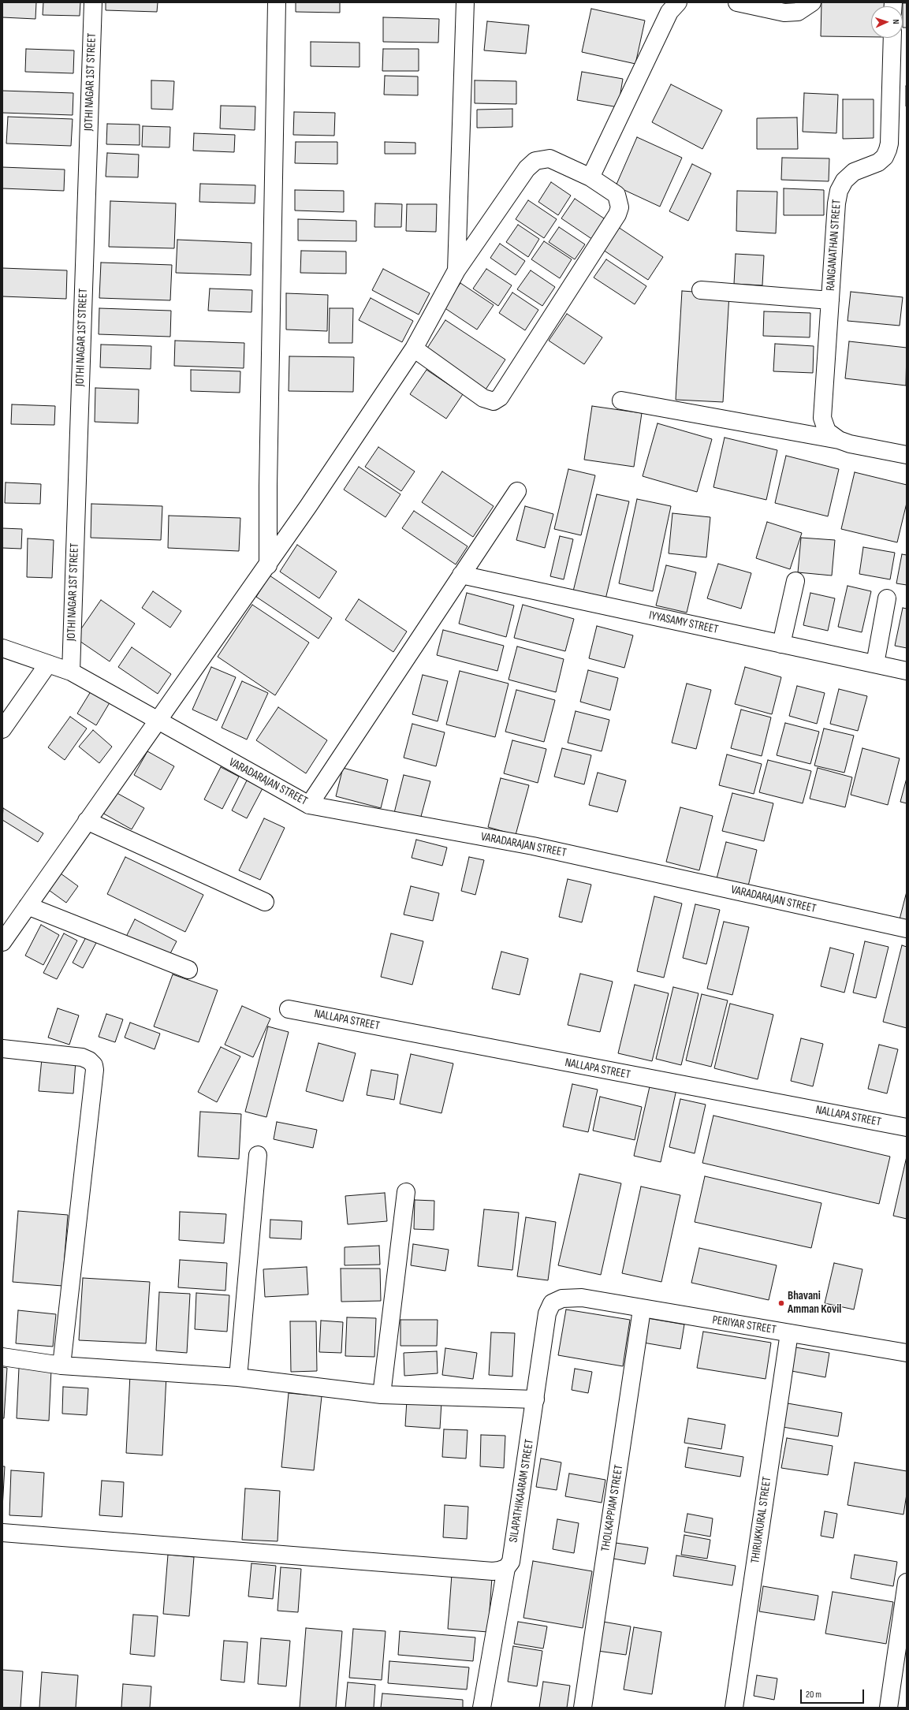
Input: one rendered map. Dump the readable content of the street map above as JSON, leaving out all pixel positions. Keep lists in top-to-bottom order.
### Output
{
  "streets": {
    "street": [
      "JOTHI NAGAR 1ST STREET",
      "RANGANATHAN STREET",
      "IYYASAMY STREET",
      "VARADARAJAN STREET",
      "NALLAPA STREET",
      "PERIYAR STREET",
      "SILAPATHIKAARAM STREET",
      "THOLKAPPIAM STREET",
      "THIRUKKURAL STREET"
    ]
  },
  "crossings": [
    ["JOTHI NAGAR 1ST STREET", "VARADARAJAN STREET"],
    ["PERIYAR STREET", "SILAPATHIKAARAM STREET"],
    ["PERIYAR STREET", "THOLKAPPIAM STREET"],
    ["PERIYAR STREET", "THIRUKKURAL STREET"]
  ],
  "places": ["Bhavani Amman Kovil"],
  "scale_bar": "20 m",
  "north": "right"
}
